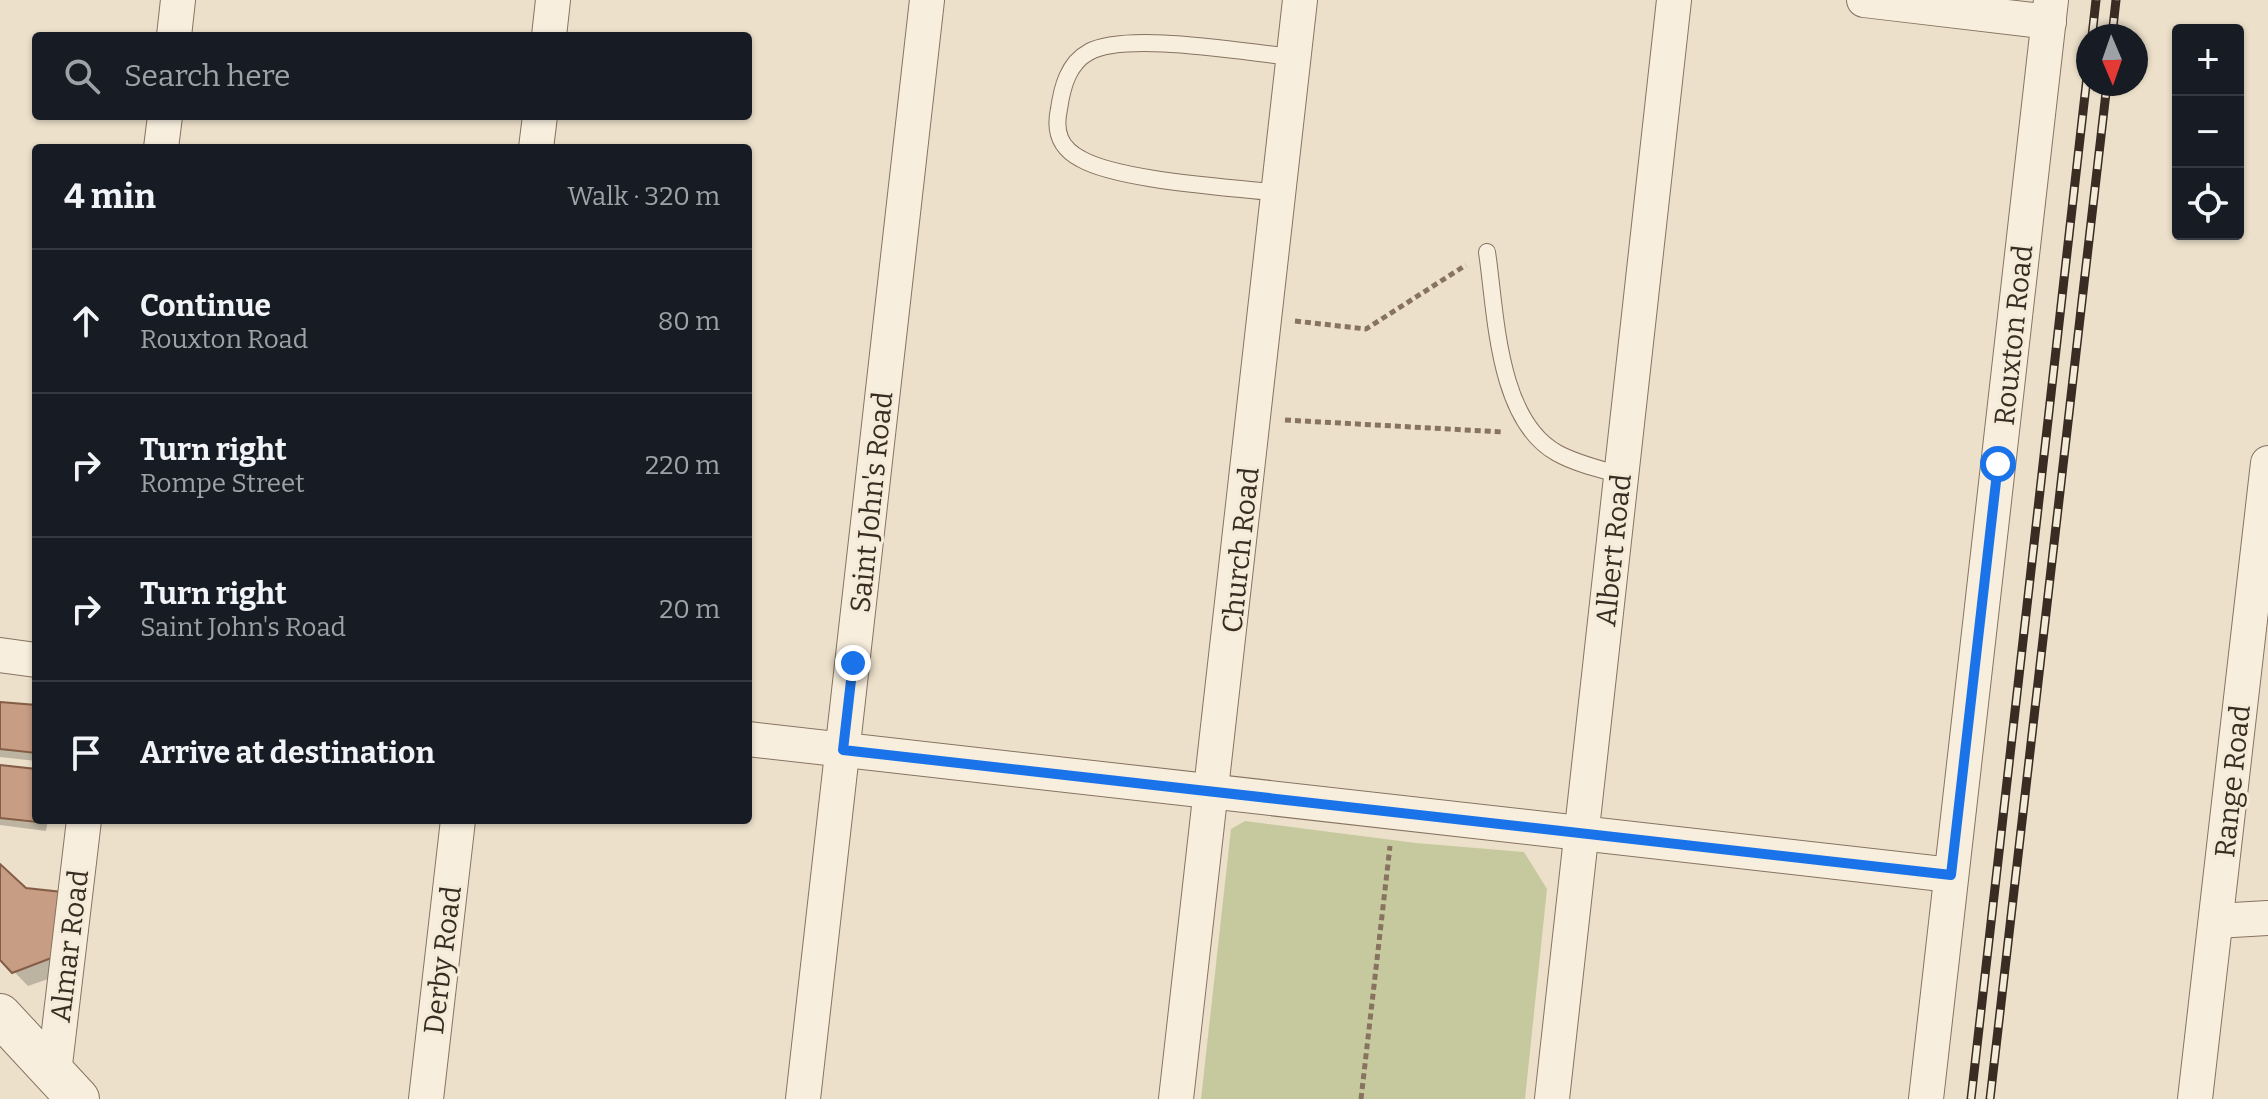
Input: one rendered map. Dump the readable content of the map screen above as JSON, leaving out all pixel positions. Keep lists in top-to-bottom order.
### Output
{
  "streets": {
    "street": [
      "Rouxton Road",
      "Saint John's Road",
      "Church Road",
      "Albert Road",
      "Range Road",
      "Almar Road",
      "Derby Road"
    ]
  },
  "north": "bottom",
  "page": {
    "map_buttons": ["+", "−"],
    "search": "Search here",
    "heading": ["4 min", "Walk · 320 m"],
    "list": [
      ["Continue", "Rouxton Road", "80 m"],
      ["Turn right", "Rompe Street", "220 m"],
      ["Turn right", "Saint John's Road", "20 m"],
      "Arrive at destination"
    ]
  }
}
